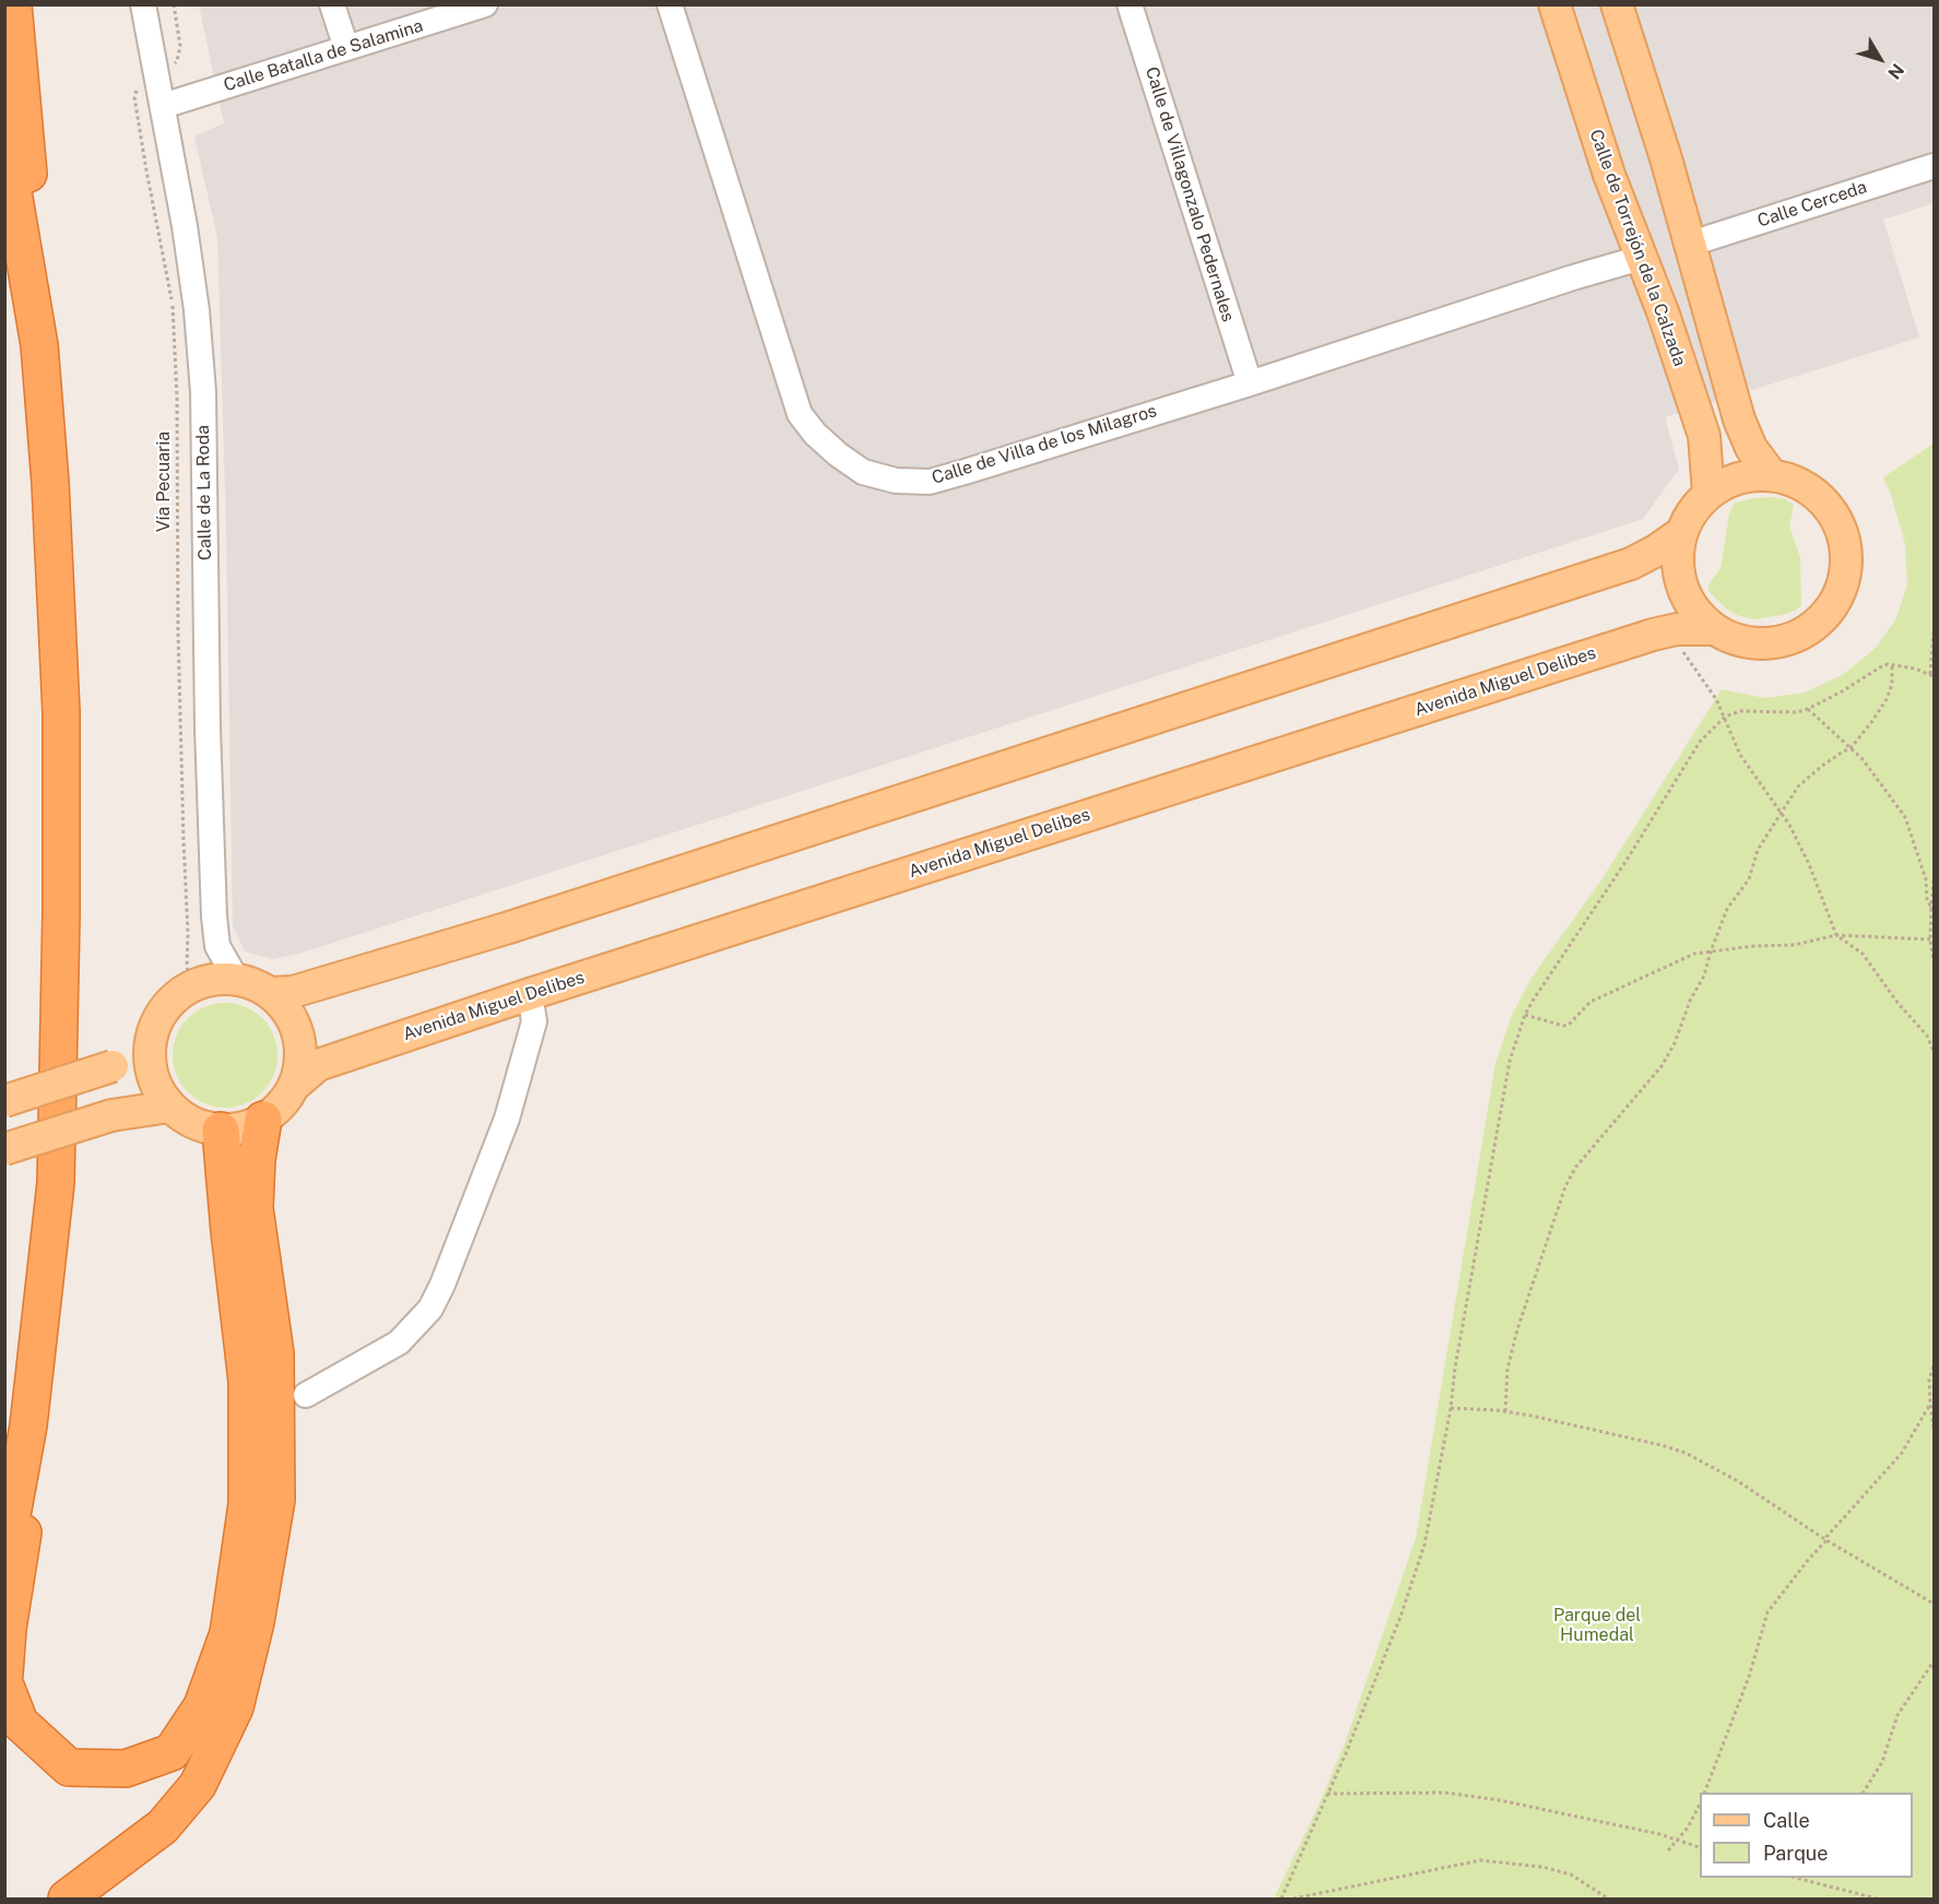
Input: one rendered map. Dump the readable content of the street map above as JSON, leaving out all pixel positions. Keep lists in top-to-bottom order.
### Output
{
  "streets": {
    "main road": ["Calle de Torrejón de la Calzada", "Avenida Miguel Delibes"],
    "street": [
      "Calle Batalla de Salamina",
      "Calle de Villagonzalo Pedernales",
      "Calle Cerceda",
      "Calle de Villa de los Milagros",
      "Calle de La Roda"
    ],
    "path": ["Vía Pecuaria"]
  },
  "crossings": [
    ["Calle Batalla de Salamina", "Calle de La Roda"],
    ["Calle de Villagonzalo Pedernales", "Calle de Villa de los Milagros"],
    ["Calle de Torrejón de la Calzada", "Calle de Villa de los Milagros"],
    ["Calle de Torrejón de la Calzada", "Avenida Miguel Delibes"],
    ["Vía Pecuaria", "Calle de La Roda"],
    ["Vía Pecuaria", "Avenida Miguel Delibes"],
    ["Calle de La Roda", "Avenida Miguel Delibes"]
  ],
  "parks": ["Parque del Humedal"],
  "legend": ["Calle", "Parque"],
  "north": "bottom right"
}
